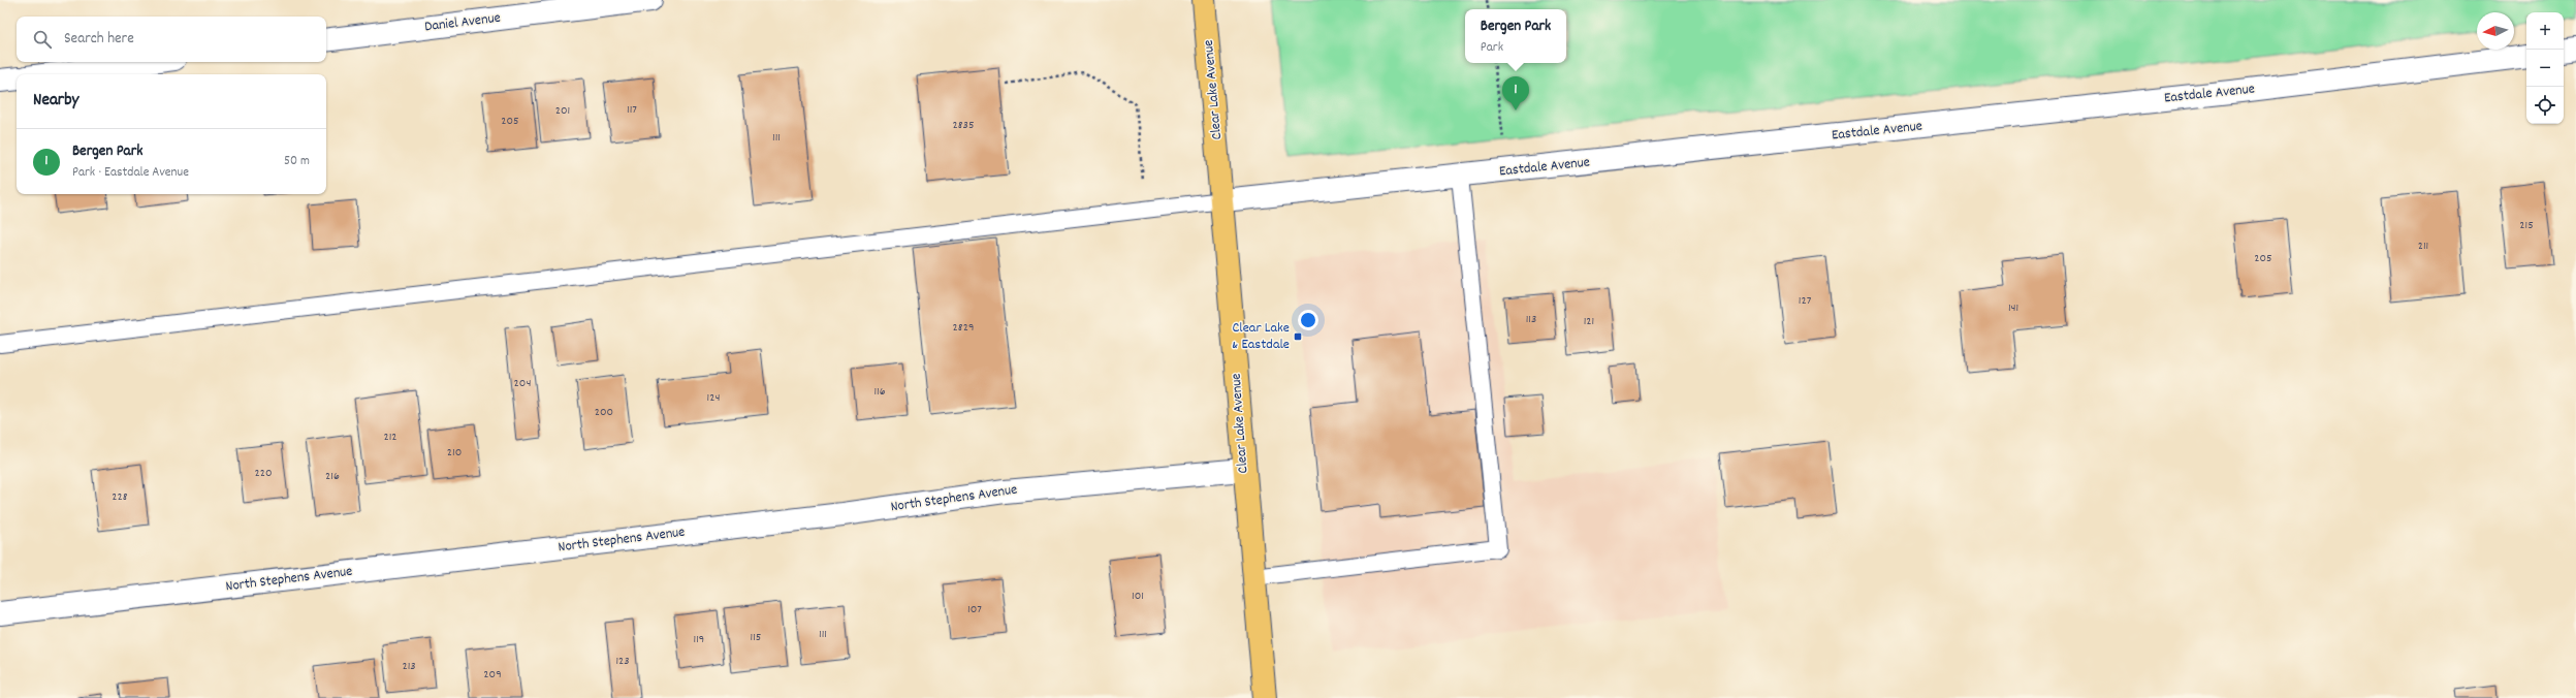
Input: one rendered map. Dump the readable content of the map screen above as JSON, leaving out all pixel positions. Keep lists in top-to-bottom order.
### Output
{
  "streets": {
    "main road": ["Clear Lake Avenue"],
    "street": ["Daniel Avenue", "Eastdale Avenue", "North Stephens Avenue"]
  },
  "crossings": [
    ["Clear Lake Avenue", "Eastdale Avenue"],
    ["Clear Lake Avenue", "North Stephens Avenue"]
  ],
  "places": {
    "transit": ["Clear Lake & Eastdale"]
  },
  "house_numbers": [
    "117",
    "201",
    "205",
    "2835",
    "111",
    "215",
    "211",
    "205",
    "127",
    "141",
    "113",
    "121",
    "2829",
    "204",
    "116",
    "124",
    "200",
    "212",
    "210",
    "220",
    "216",
    "228",
    "101",
    "107",
    "111",
    "115",
    "119",
    "123",
    "213",
    "209"
  ],
  "north": "left",
  "page": {
    "popup": ["Bergen Park", "Park"],
    "map_buttons": ["+", "−"],
    "search": "Search here",
    "heading": "Nearby",
    "pins": "1",
    "list": [
      {
        "mark": "1",
        "name": "Bergen Park",
        "note": "Park · Eastdale Avenue",
        "value": "50 m"
      }
    ]
  }
}
